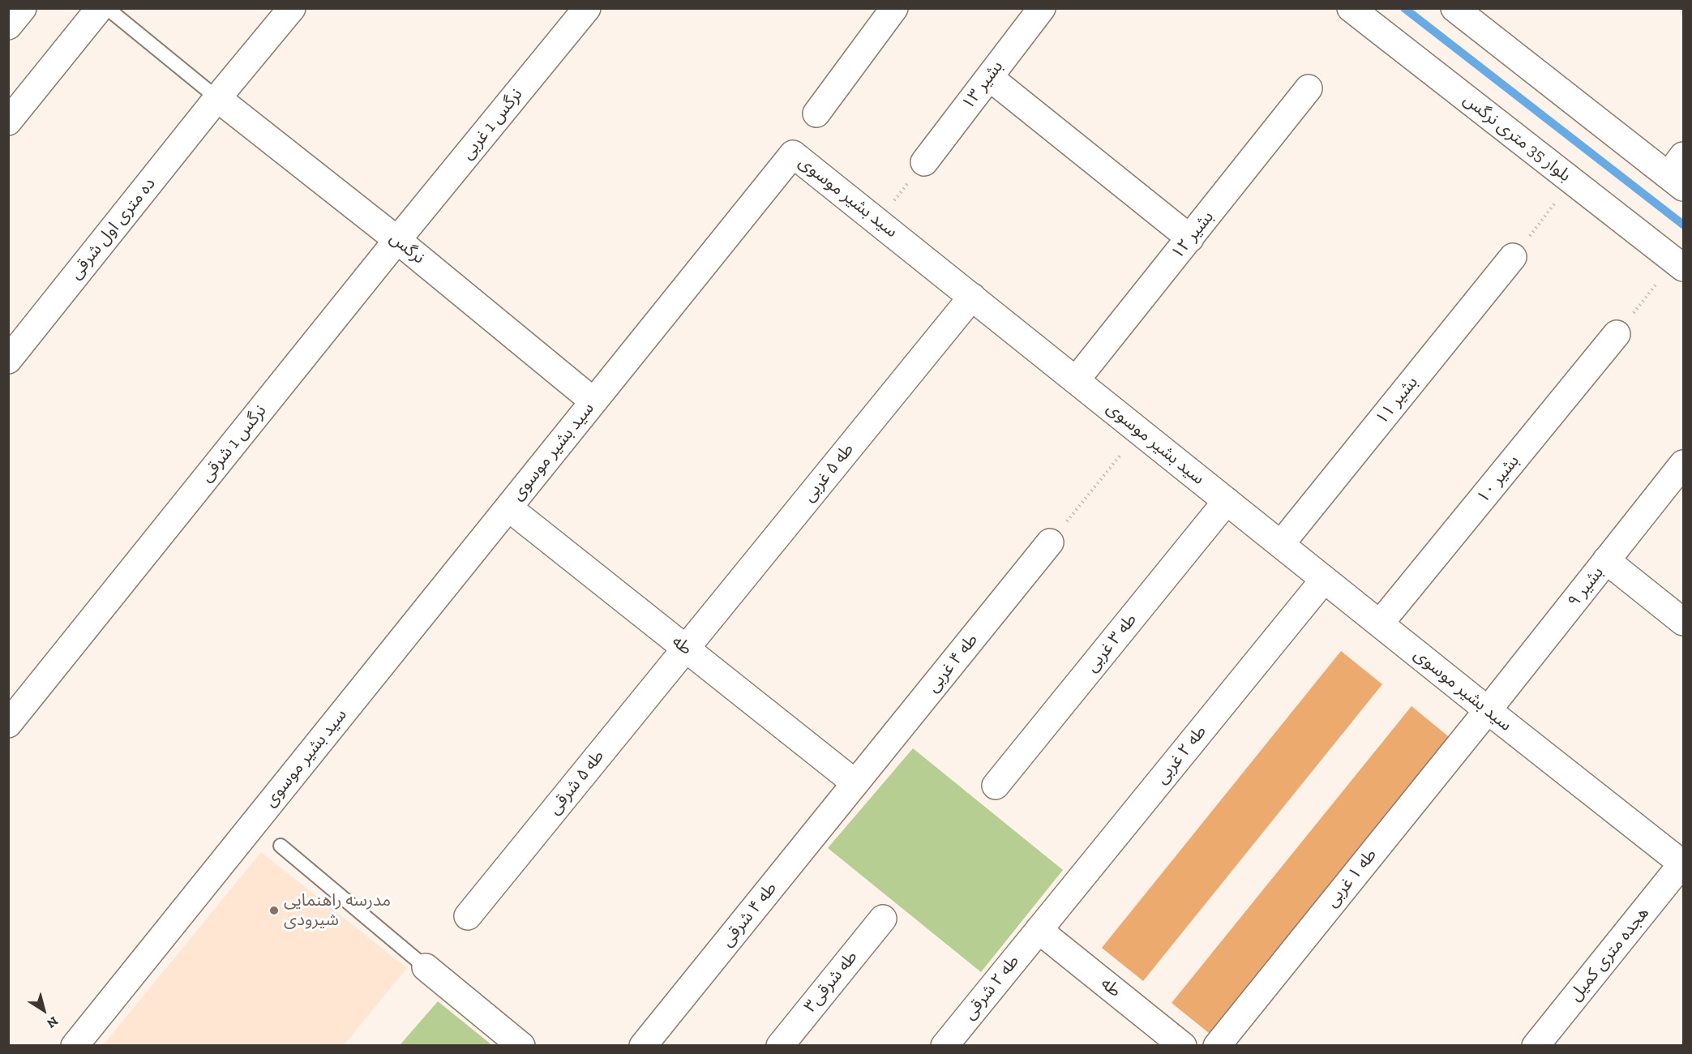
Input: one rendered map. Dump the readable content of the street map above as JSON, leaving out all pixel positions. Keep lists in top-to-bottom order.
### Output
{
  "streets": {
    "street": [
      "بشیر ۱۳",
      "نرگس 1 غربی",
      "بلوار 35 متری نرگس",
      "سید بشیر موسوی",
      "ده متری اول شرقی",
      "بشیر ۱۲",
      "نرگس",
      "بشیر ۱۱",
      "نرگس 1 شرقی",
      "طه ۵ غربی",
      "بشیر ۱۰",
      "بشیر ۹",
      "طه ۳ غربی",
      "طه",
      "طه ۴ غربی",
      "طه ۲ غربی",
      "طه ۵ شرقی",
      "طه ۱ غربی",
      "طه ۴ شرقی",
      "هجده متری کمیل",
      "طه شرقی۳",
      "طه ۲ شرقی"
    ]
  },
  "crossings": [
    ["نرگس 1 غربی", "نرگس"],
    ["نرگس 1 غربی", "نرگس 1 شرقی"],
    ["سید بشیر موسوی", "بشیر ۱۲"],
    ["سید بشیر موسوی", "نرگس"],
    ["سید بشیر موسوی", "بشیر ۱۱"],
    ["سید بشیر موسوی", "طه ۵ غربی"],
    ["سید بشیر موسوی", "بشیر ۱۰"],
    ["سید بشیر موسوی", "بشیر ۹"],
    ["سید بشیر موسوی", "طه ۳ غربی"],
    ["سید بشیر موسوی", "طه"],
    ["سید بشیر موسوی", "طه ۲ غربی"],
    ["سید بشیر موسوی", "طه ۱ غربی"],
    ["سید بشیر موسوی", "هجده متری کمیل"],
    ["ده متری اول شرقی", "نرگس"],
    ["نرگس", "نرگس 1 شرقی"],
    ["طه ۵ غربی", "طه"],
    ["طه ۵ غربی", "طه ۵ شرقی"],
    ["بشیر ۹", "طه ۱ غربی"],
    ["طه", "طه ۴ غربی"],
    ["طه", "طه ۲ غربی"],
    ["طه", "طه ۵ شرقی"],
    ["طه", "طه ۴ شرقی"],
    ["طه", "طه ۲ شرقی"],
    ["طه ۴ غربی", "طه ۴ شرقی"],
    ["طه ۲ غربی", "طه ۲ شرقی"]
  ],
  "places": ["مدرسه راهنمایی شیرودی"],
  "north": "bottom right"
}
